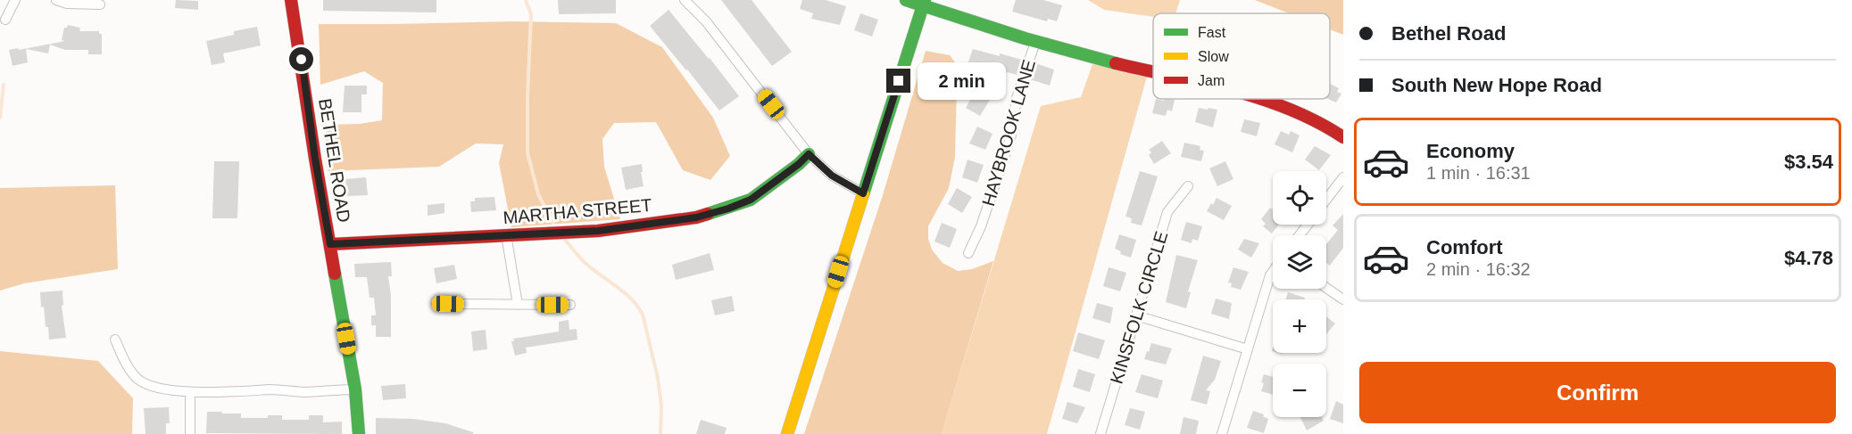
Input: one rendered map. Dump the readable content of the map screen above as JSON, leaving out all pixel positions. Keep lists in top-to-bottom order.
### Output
{
  "streets": {
    "street": [
      "HAYBROOK LANE",
      "BETHEL ROAD",
      "MARTHA STREET",
      "KINSFOLK CIRCLE"
    ]
  },
  "crossings": [
    ["BETHEL ROAD", "MARTHA STREET"]
  ],
  "legend": ["Fast", "Slow", "Jam"],
  "page": {
    "banner": ["Bethel Road", "South New Hope Road"],
    "bubble": "2 min",
    "list": [
      {
        "name": "Economy",
        "note": "1 min · 16:31",
        "value": "$3.54"
      },
      {
        "name": "Comfort",
        "note": "2 min · 16:32",
        "value": "$4.78"
      }
    ],
    "map_buttons": ["+", "−"],
    "buttons": "Confirm"
  }
}
